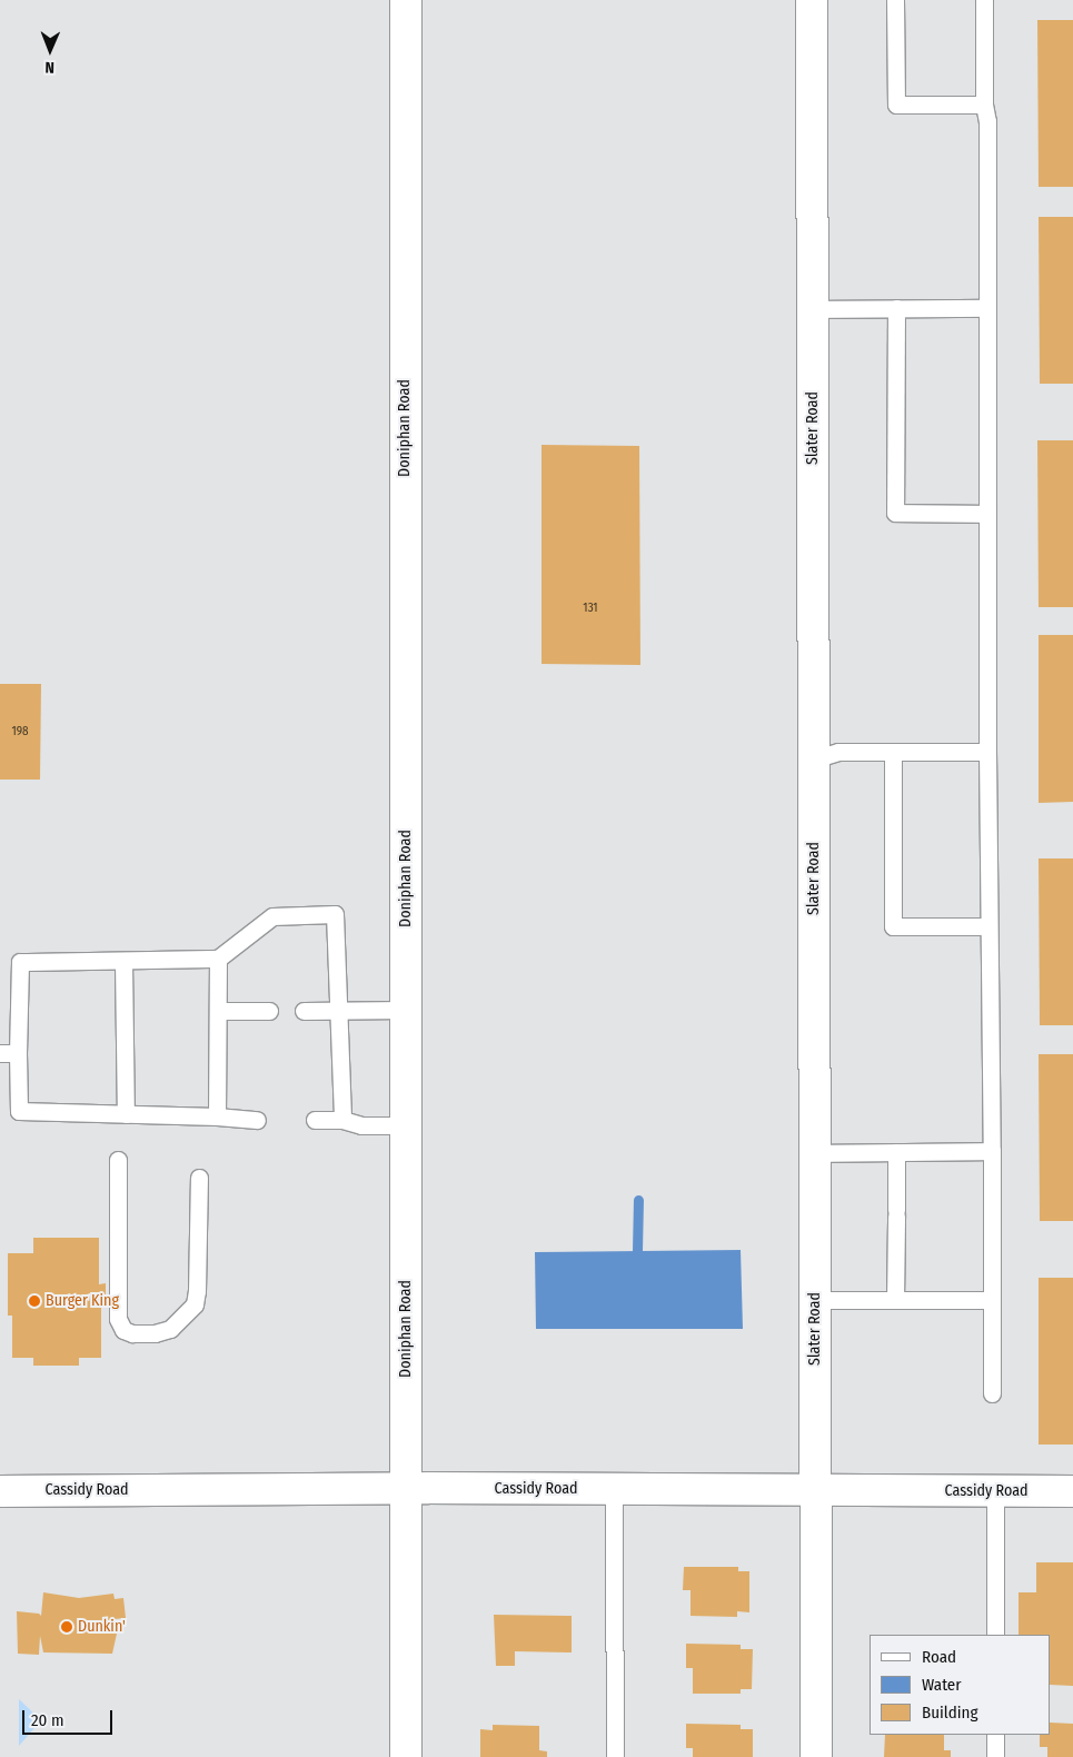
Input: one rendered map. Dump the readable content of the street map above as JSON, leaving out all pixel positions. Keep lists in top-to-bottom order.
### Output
{
  "streets": {
    "street": ["Doniphan Road", "Slater Road", "Cassidy Road"]
  },
  "crossings": [
    ["Doniphan Road", "Cassidy Road"],
    ["Slater Road", "Cassidy Road"]
  ],
  "places": ["Burger King", "Dunkin'"],
  "house_numbers": ["131", "198"],
  "legend": ["Road", "Water", "Building"],
  "scale_bar": "20 m",
  "north": "bottom"
}
